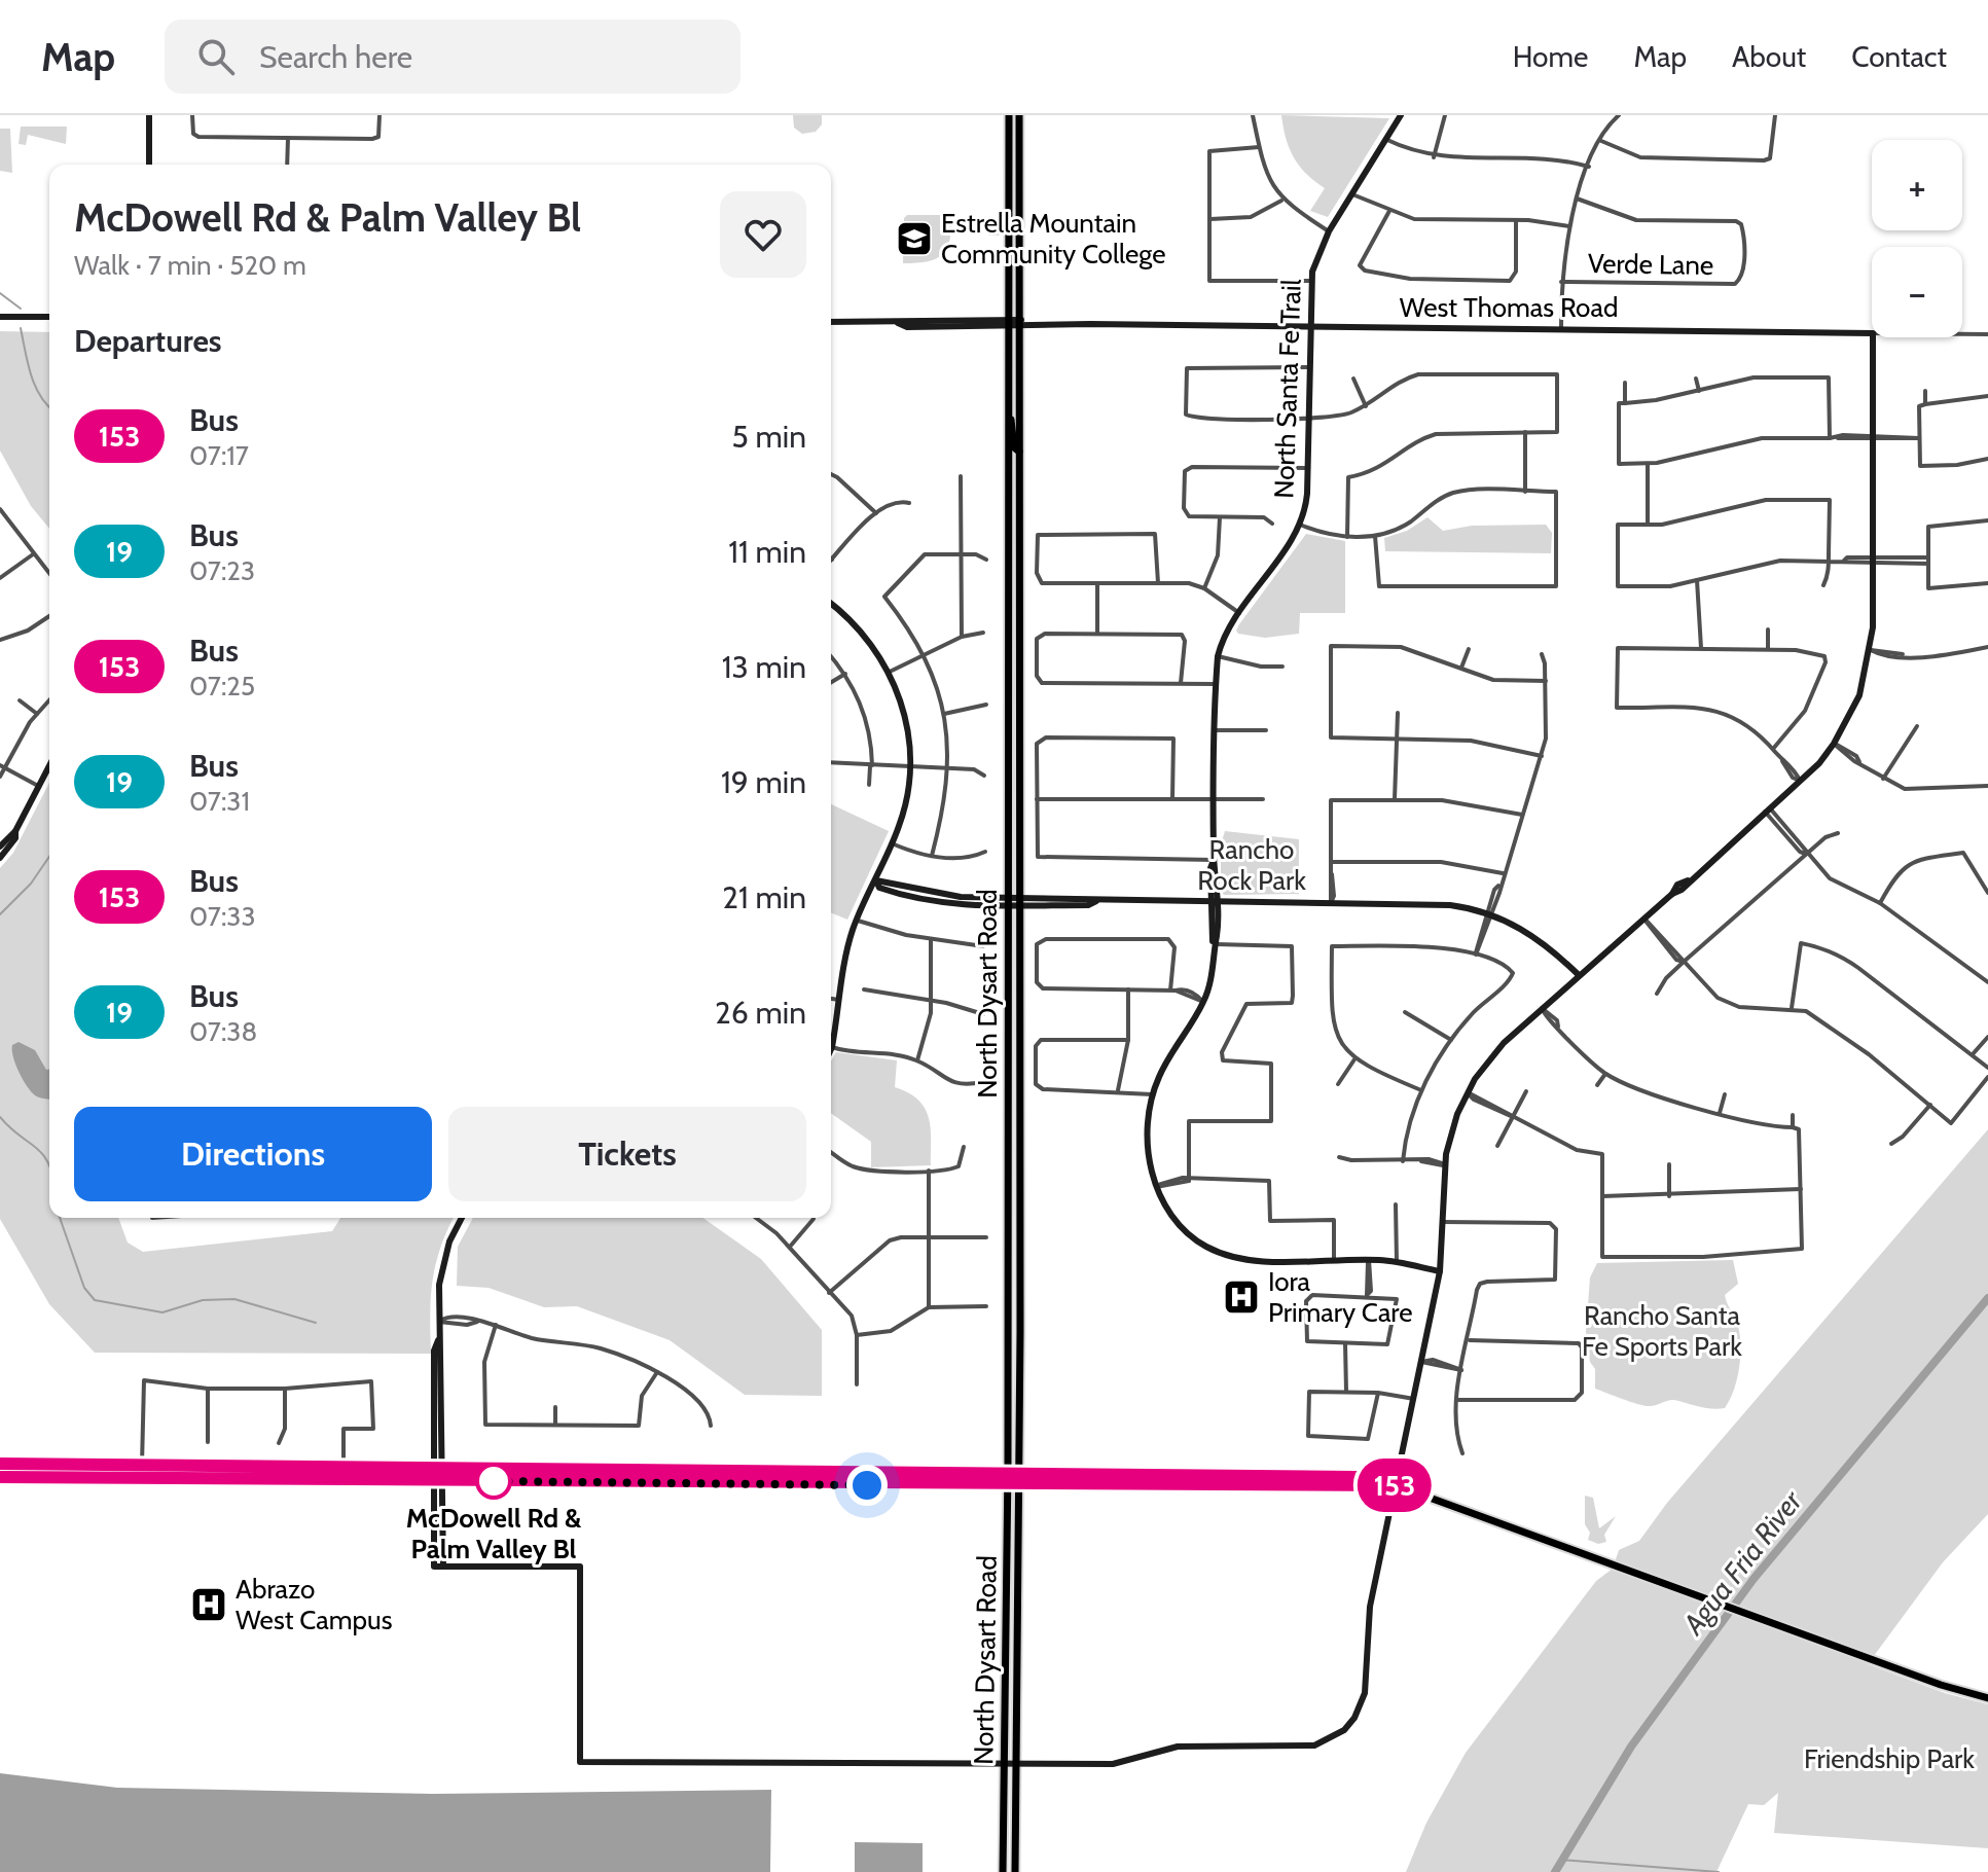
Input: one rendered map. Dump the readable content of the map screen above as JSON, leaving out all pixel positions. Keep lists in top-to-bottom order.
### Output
{
  "streets": {
    "main road": ["North Dysart Road"],
    "street": ["Verde Lane", "West Thomas Road", "North Santa Fe Trail"]
  },
  "crossings": [
    ["West Thomas Road", "North Santa Fe Trail"],
    ["West Thomas Road", "North Dysart Road"]
  ],
  "water": ["Agua Fria River"],
  "parks": ["Rancho Rock Park", "Rancho Santa Fe Sports Park", "Friendship Park"],
  "places": {
    "school or university": ["Estrella Mountain Community College"],
    "hospital": ["Iora Primary Care", "Abrazo West Campus"],
    "other": ["McDowell Rd & Palm Valley Bl"]
  },
  "lines": ["bus line 153"],
  "page": {
    "header": "Map",
    "search": "Search here",
    "nav": [
      "Home",
      "Map",
      "About",
      "Contact"
    ],
    "on_map": "153",
    "map_buttons": ["+", "−"],
    "heading": [
      ["McDowell Rd & Palm Valley Bl", "Walk · 7 min · 520 m"],
      "Departures"
    ],
    "list": [
      {
        "mark": "153",
        "name": "Bus",
        "note": "07:17",
        "value": "5 min"
      },
      {
        "mark": "19",
        "name": "Bus",
        "note": "07:23",
        "value": "11 min"
      },
      {
        "mark": "153",
        "name": "Bus",
        "note": "07:25",
        "value": "13 min"
      },
      {
        "mark": "19",
        "name": "Bus",
        "note": "07:31",
        "value": "19 min"
      },
      {
        "mark": "153",
        "name": "Bus",
        "note": "07:33",
        "value": "21 min"
      },
      {
        "mark": "19",
        "name": "Bus",
        "note": "07:38",
        "value": "26 min"
      }
    ],
    "buttons": ["Directions", "Tickets"]
  }
}
